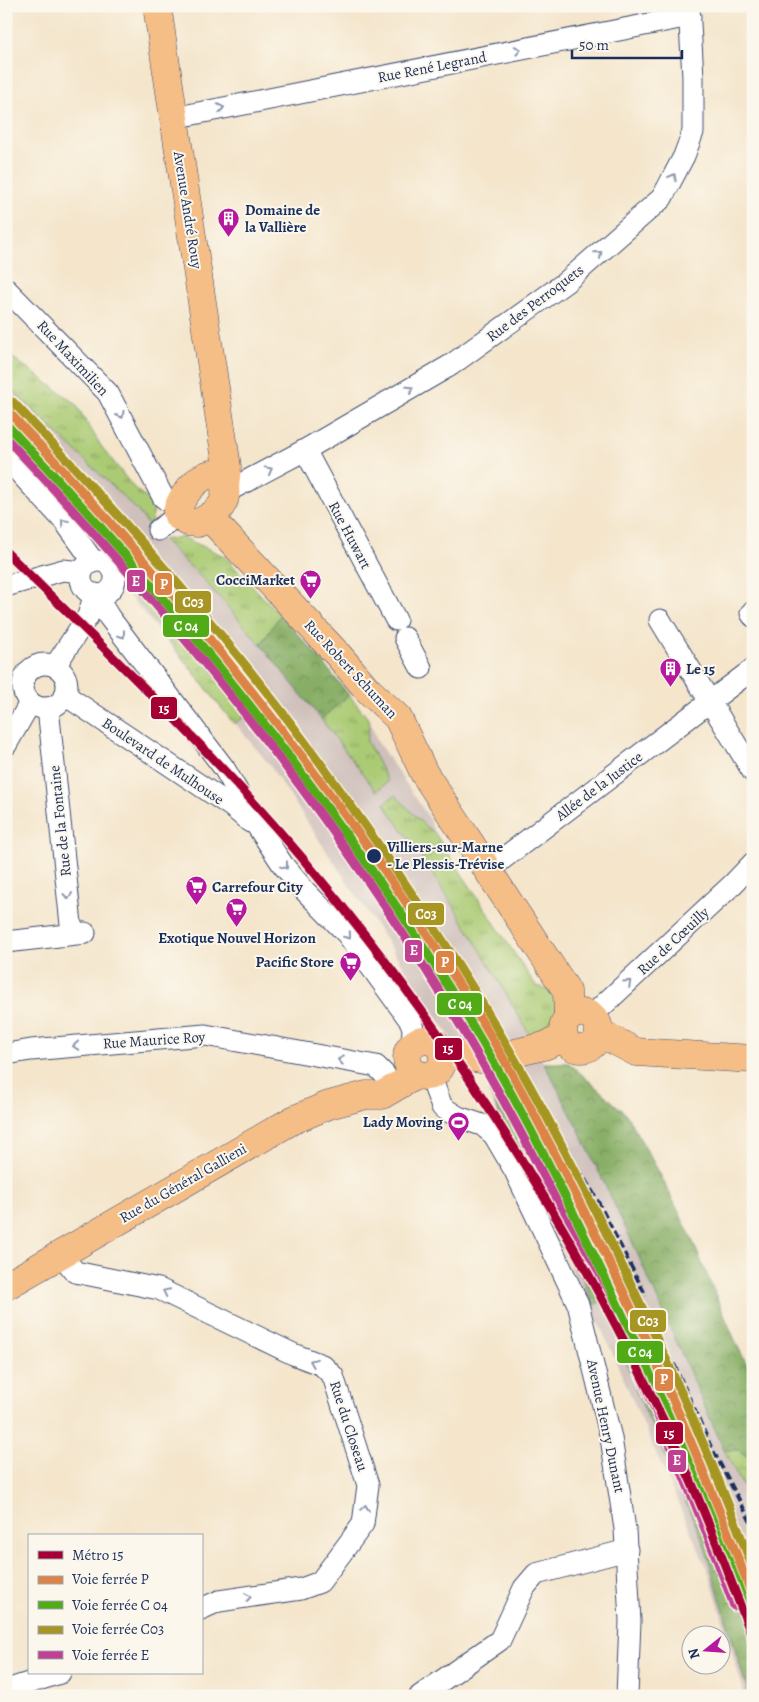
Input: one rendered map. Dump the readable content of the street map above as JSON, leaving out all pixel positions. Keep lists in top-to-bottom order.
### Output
{
  "streets": {
    "main road": ["Avenue André Rouy", "Rue Robert Schuman", "Rue du Général Gallieni"],
    "street": [
      "Rue René Legrand",
      "Rue des Perroquets",
      "Rue Maximilien",
      "Rue Huwart",
      "Boulevard de Mulhouse",
      "Allée de la Justice",
      "Rue de la Fontaine",
      "Rue de Cœuilly",
      "Rue Maurice Roy",
      "Rue du Closeau",
      "Avenue Henry Dunant"
    ]
  },
  "crossings": [
    ["Rue René Legrand", "Avenue André Rouy"],
    ["Rue René Legrand", "Rue des Perroquets"],
    ["Avenue André Rouy", "Rue des Perroquets"],
    ["Rue des Perroquets", "Rue Huwart"],
    ["Rue Robert Schuman", "Allée de la Justice"],
    ["Rue Robert Schuman", "Rue de Cœuilly"],
    ["Boulevard de Mulhouse", "Rue de la Fontaine"],
    ["Boulevard de Mulhouse", "Avenue Henry Dunant"],
    ["Rue Maurice Roy", "Rue du Général Gallieni"],
    ["Rue du Général Gallieni", "Rue du Closeau"],
    ["Rue du Général Gallieni", "Avenue Henry Dunant"]
  ],
  "one_way": [
    "Rue René Legrand",
    "Rue des Perroquets",
    "Rue de Cœuilly",
    "Rue Maurice Roy"
  ],
  "places": {
    "building": ["Domaine de la Vallière", "Le 15"],
    "supermarket": [
      "CocciMarket",
      "Carrefour City",
      "Exotique Nouvel Horizon",
      "Pacific Store"
    ],
    "other": ["Villiers-sur-Marne - Le Plessis-Trévise"],
    "sports": ["Lady Moving"]
  },
  "lines": [
    "rail line C03",
    "rail line P",
    "rail line E",
    "metro line 15"
  ],
  "legend": [
    "Métro 15",
    "Voie ferrée P",
    "Voie ferrée C 04",
    "Voie ferrée C03",
    "Voie ferrée E"
  ],
  "scale_bar": "50 m",
  "north": "left"
}
